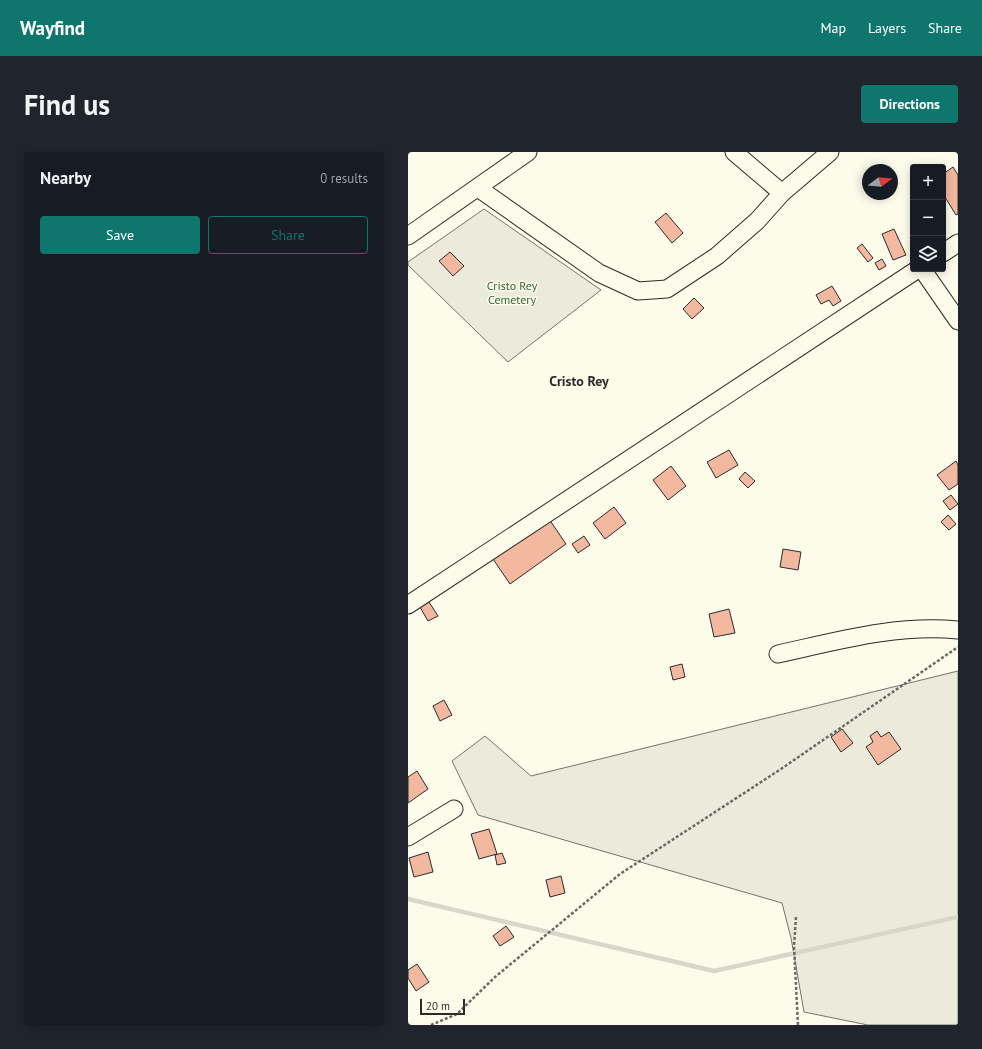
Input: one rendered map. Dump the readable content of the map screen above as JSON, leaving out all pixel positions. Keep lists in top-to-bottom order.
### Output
{
  "districts": ["Cristo Rey"],
  "parks": ["Cristo Rey Cemetery"],
  "scale_bar": "20 m",
  "north": "right",
  "page": {
    "header": "Wayfind",
    "nav": ["Map", "Layers", "Share"],
    "buttons": [
      "Directions",
      ["Save", "Share"]
    ],
    "title": "Find us",
    "heading": ["Nearby", "0 results"],
    "map_buttons": ["+", "−"],
    "scale": "20 m"
  }
}
